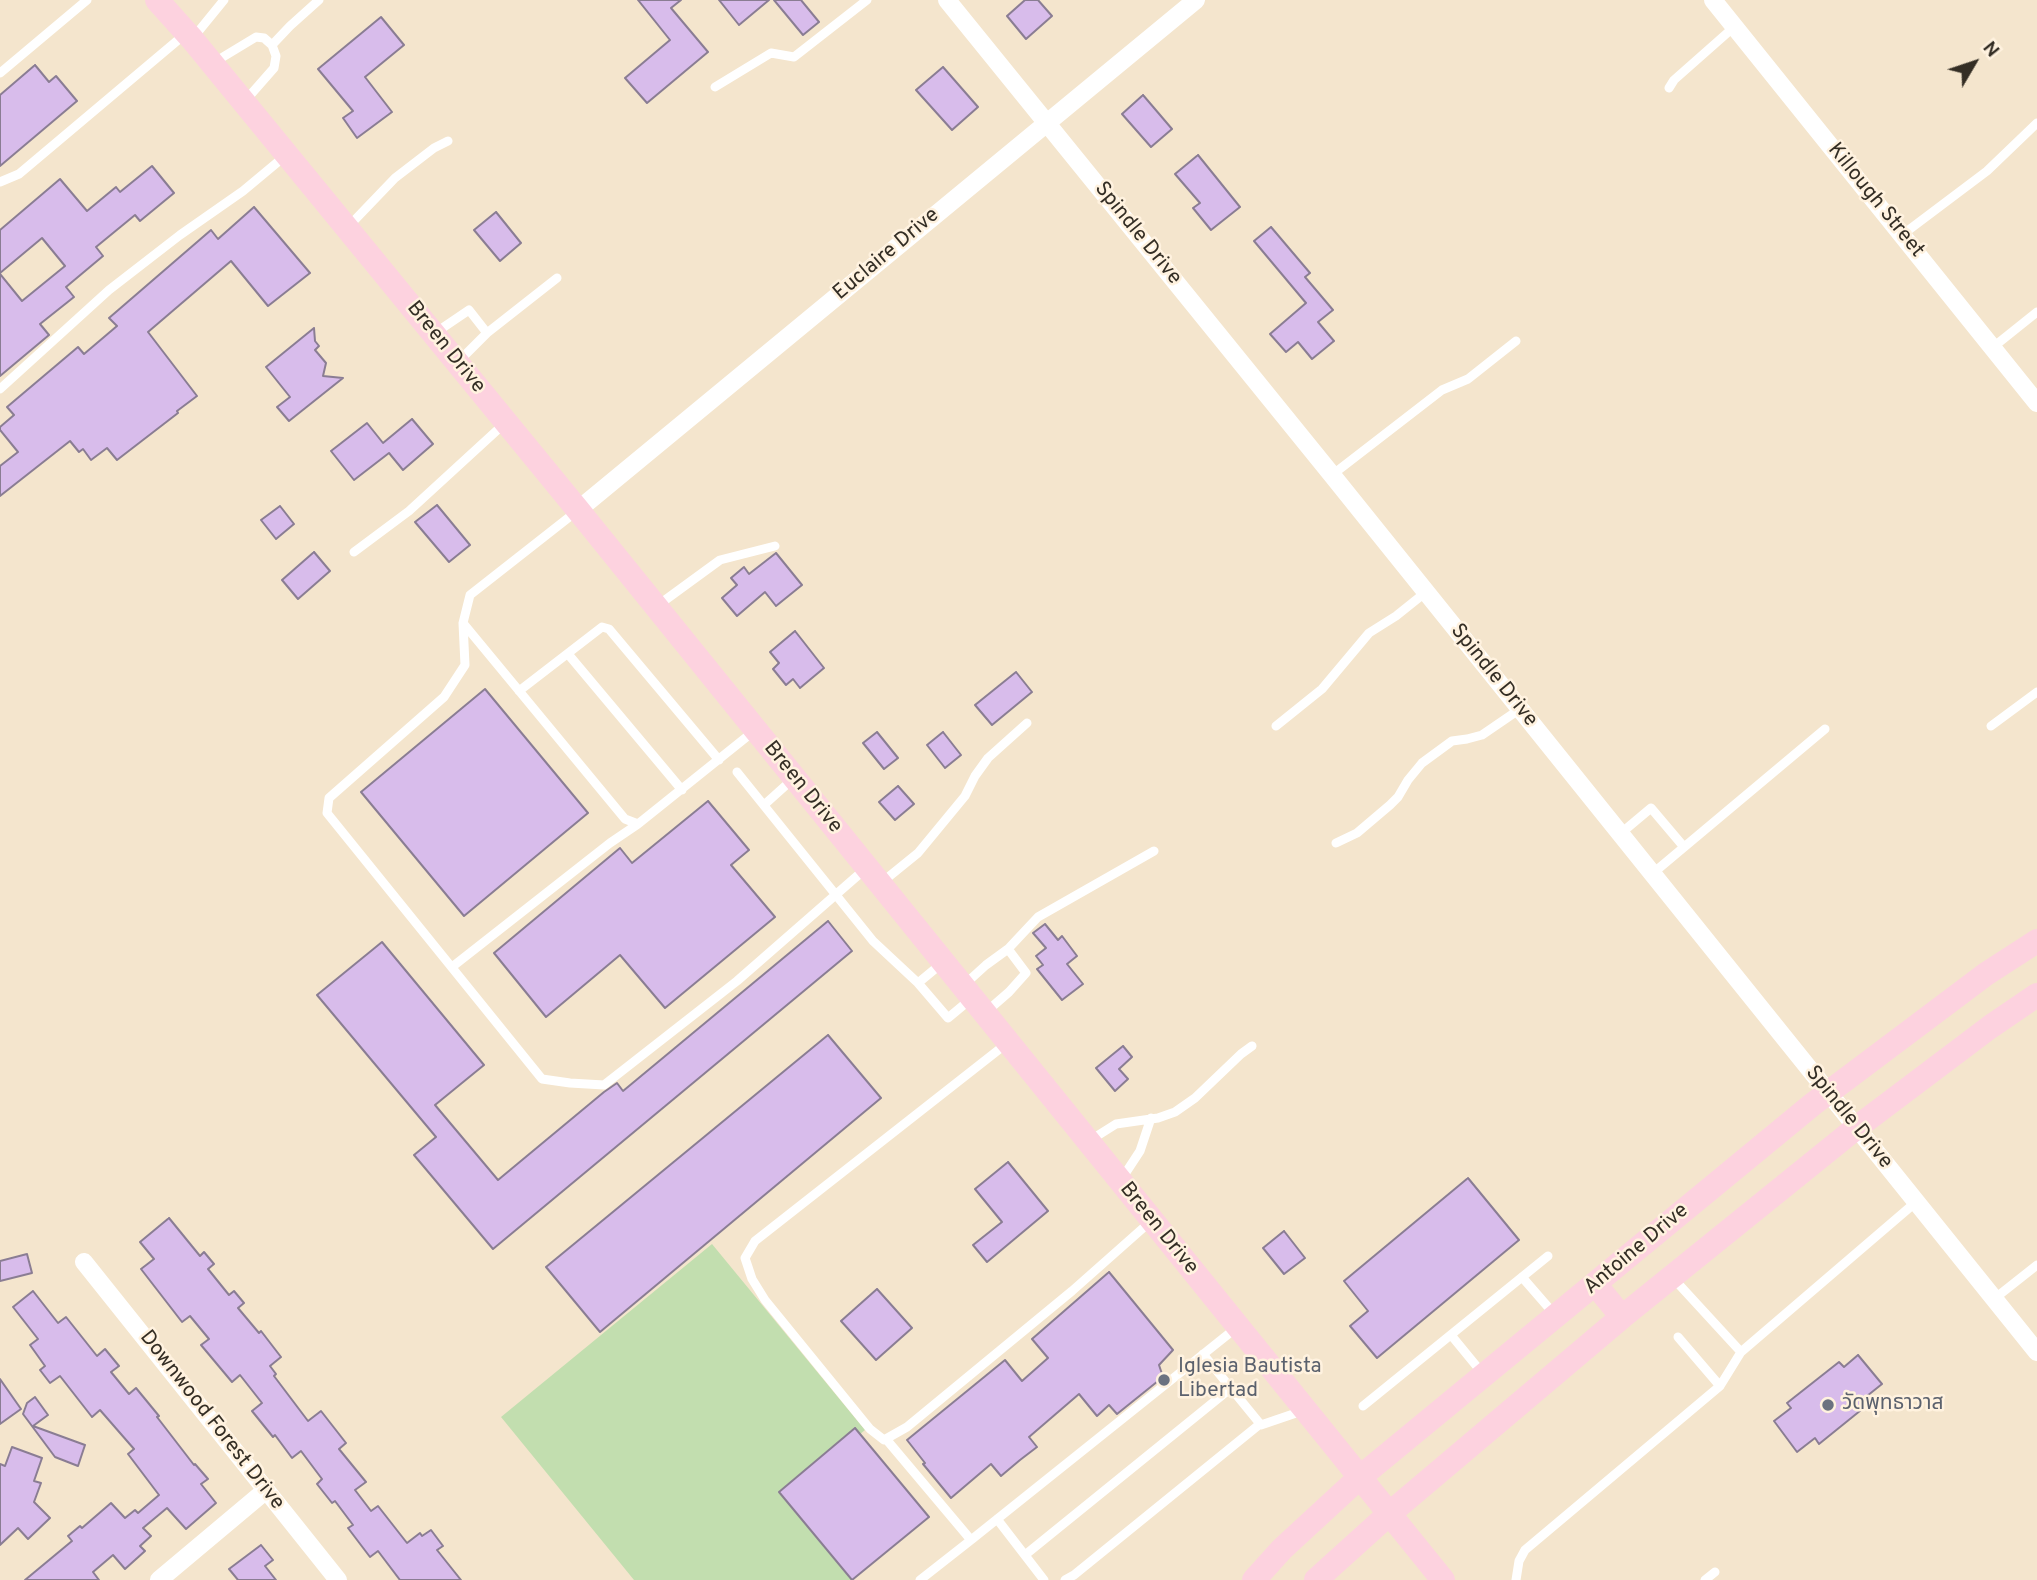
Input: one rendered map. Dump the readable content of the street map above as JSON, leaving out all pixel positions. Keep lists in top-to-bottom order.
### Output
{
  "streets": {
    "street": [
      "Killough Street",
      "Spindle Drive",
      "Euclaire Drive",
      "Breen Drive",
      "Antoine Drive",
      "Downwood Forest Drive"
    ]
  },
  "crossings": [
    ["Spindle Drive", "Euclaire Drive"],
    ["Spindle Drive", "Antoine Drive"],
    ["Euclaire Drive", "Breen Drive"],
    ["Breen Drive", "Antoine Drive"]
  ],
  "places": ["Iglesia Bautista Libertad", "วัดพุทธาวาส"],
  "north": "top right"
}
